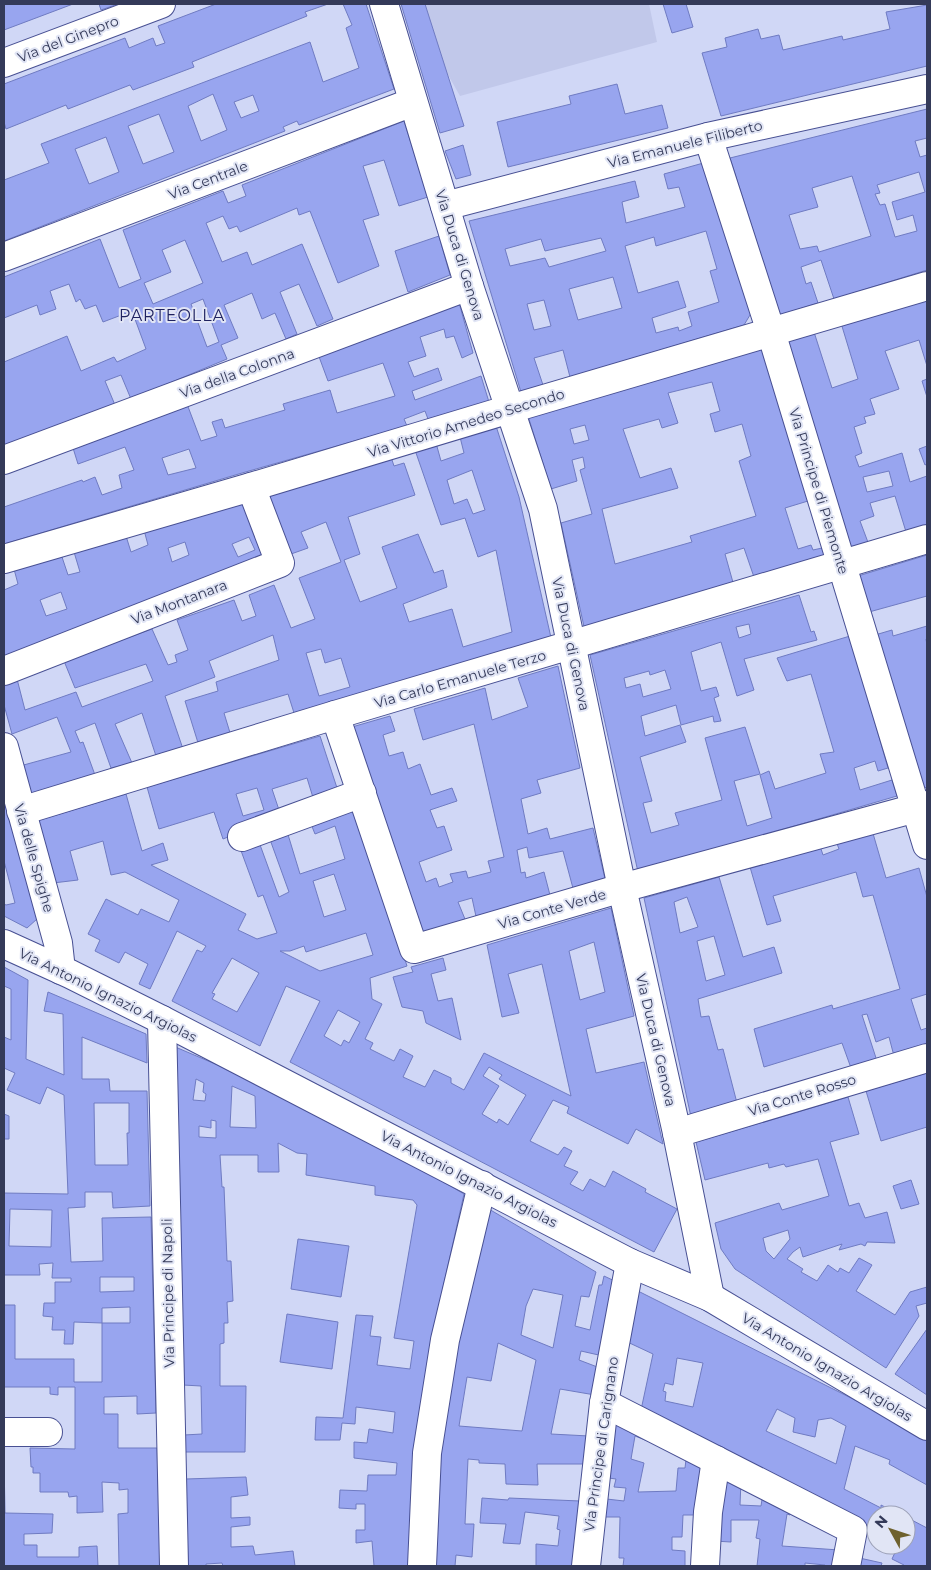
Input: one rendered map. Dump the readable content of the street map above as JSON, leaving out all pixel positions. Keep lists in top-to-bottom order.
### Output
{
  "streets": {
    "street": [
      "Via del Ginepro",
      "Via Emanuele Filiberto",
      "Via Centrale",
      "Via Duca di Genova",
      "Via della Colonna",
      "Via Vittorio Amedeo Secondo",
      "Via Principe di Piemonte",
      "Via Montanara",
      "Via Carlo Emanuele Terzo",
      "Via delle Spighe",
      "Via Conte Verde",
      "Via Antonio Ignazio Argiolas",
      "Via Conte Rosso",
      "Via Principe di Napoli",
      "Via Principe di Carignano"
    ]
  },
  "crossings": [
    ["Via Emanuele Filiberto", "Via Duca di Genova"],
    ["Via Emanuele Filiberto", "Via Principe di Piemonte"],
    ["Via Centrale", "Via Duca di Genova"],
    ["Via Duca di Genova", "Via della Colonna"],
    ["Via Duca di Genova", "Via Vittorio Amedeo Secondo"],
    ["Via Duca di Genova", "Via Carlo Emanuele Terzo"],
    ["Via Duca di Genova", "Via Conte Verde"],
    ["Via Duca di Genova", "Via Antonio Ignazio Argiolas"],
    ["Via Duca di Genova", "Via Conte Rosso"],
    ["Via Vittorio Amedeo Secondo", "Via Principe di Piemonte"],
    ["Via Vittorio Amedeo Secondo", "Via Montanara"],
    ["Via Principe di Piemonte", "Via Carlo Emanuele Terzo"],
    ["Via Principe di Piemonte", "Via Conte Verde"],
    ["Via Carlo Emanuele Terzo", "Via delle Spighe"],
    ["Via Carlo Emanuele Terzo", "Via Conte Verde"],
    ["Via delle Spighe", "Via Antonio Ignazio Argiolas"],
    ["Via Antonio Ignazio Argiolas", "Via Principe di Napoli"],
    ["Via Antonio Ignazio Argiolas", "Via Principe di Carignano"]
  ],
  "districts": ["PARTEOLLA"],
  "north": "top left"
}
